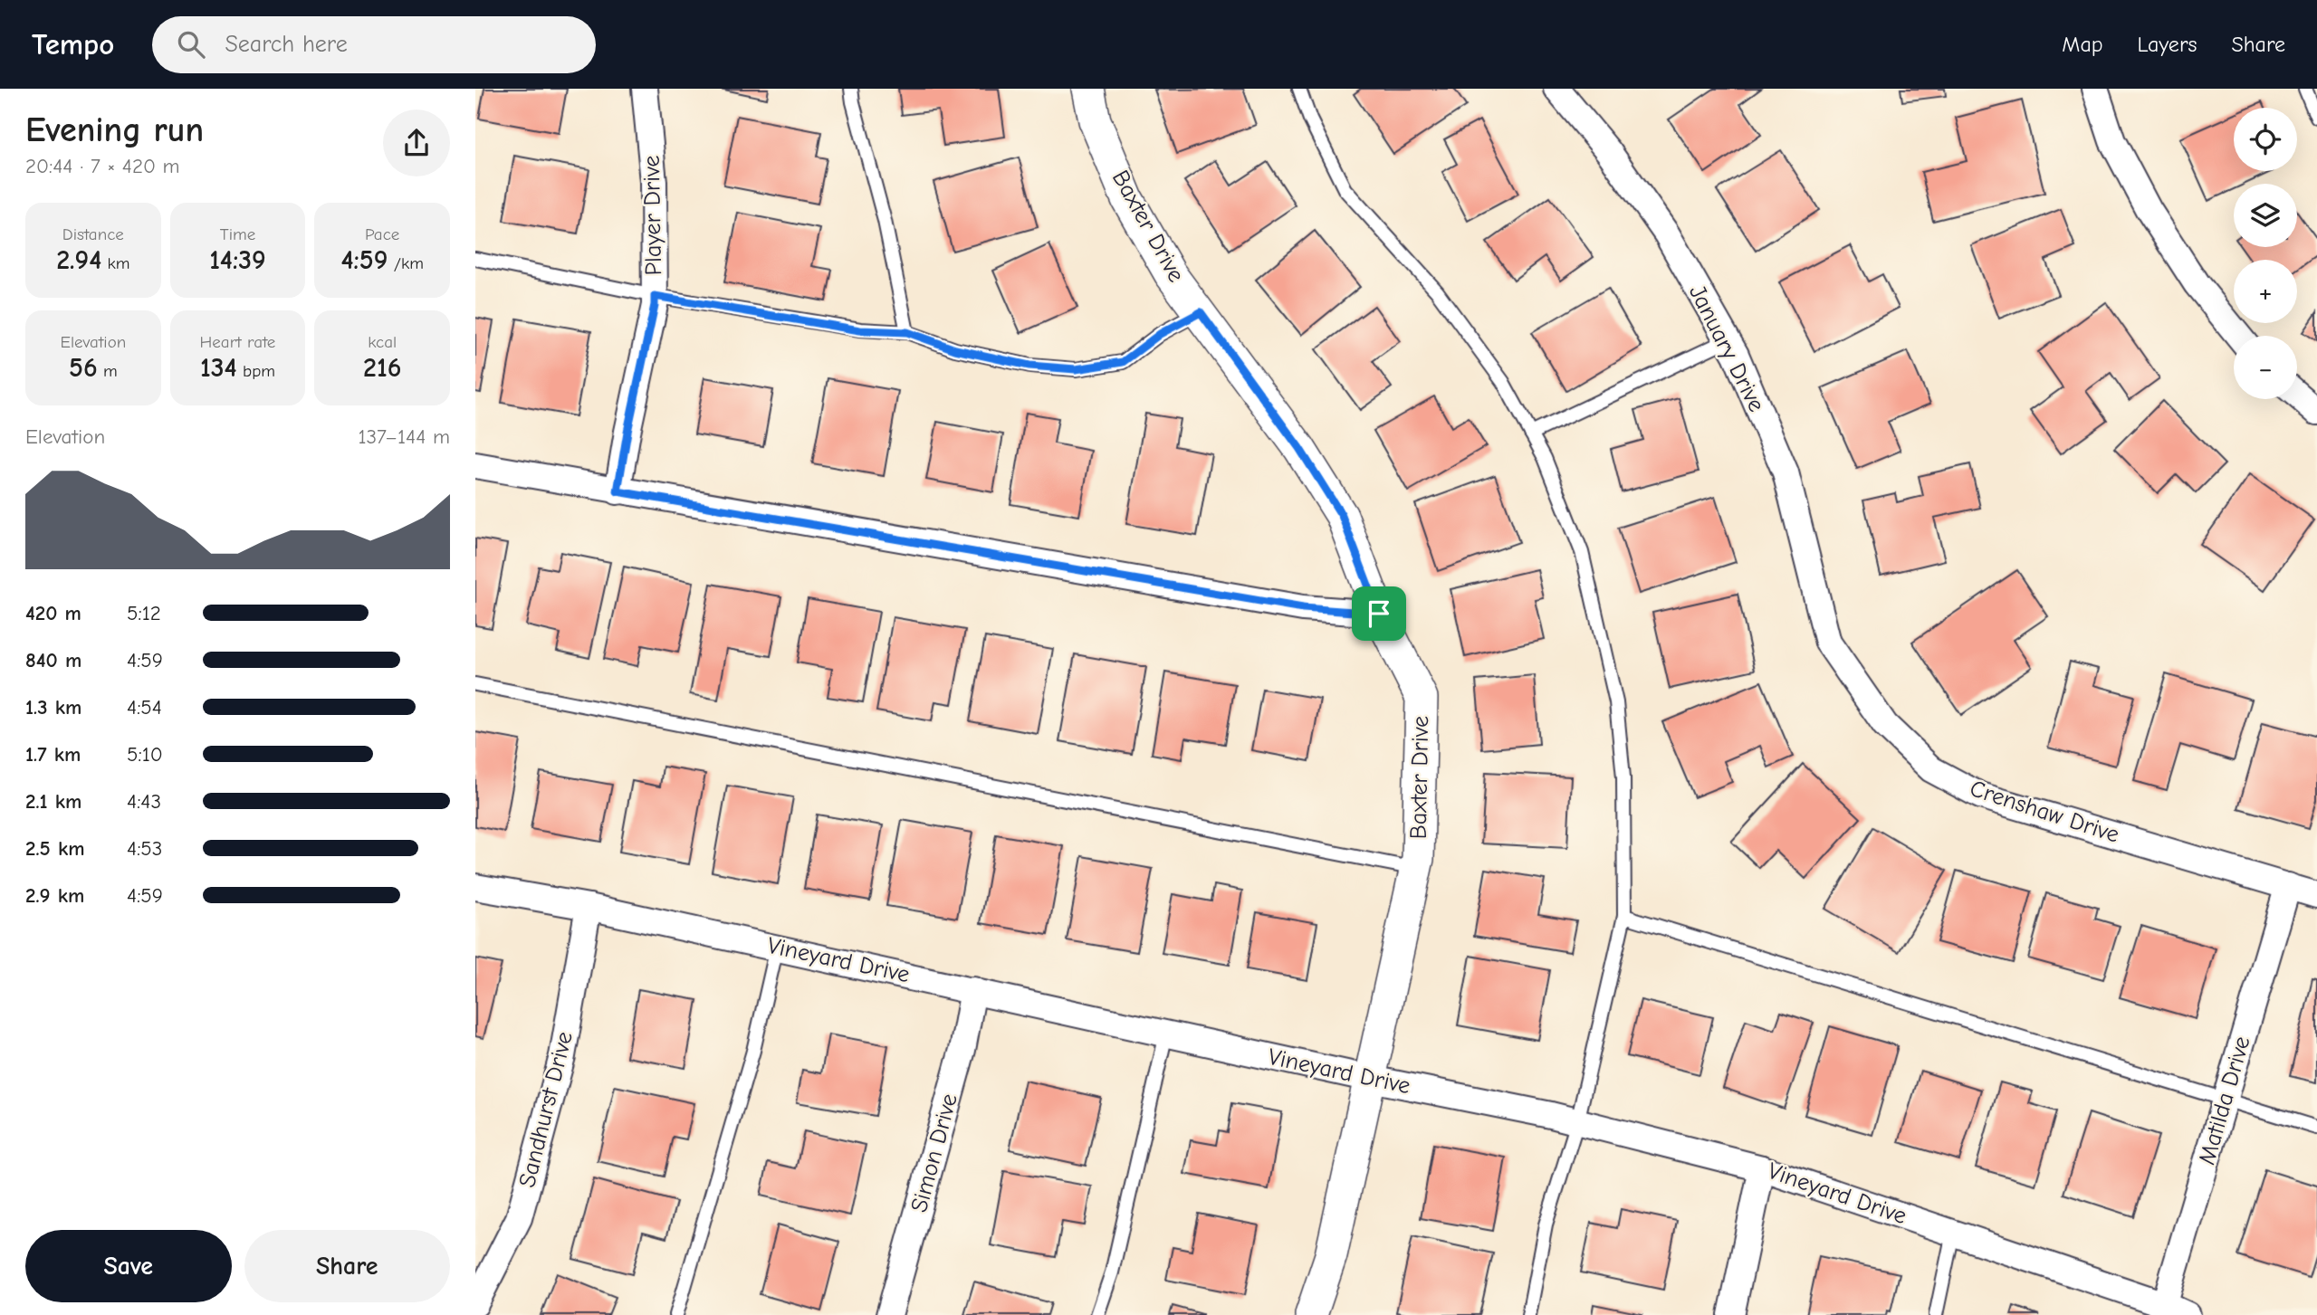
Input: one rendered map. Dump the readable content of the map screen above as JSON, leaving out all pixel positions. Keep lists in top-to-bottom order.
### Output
{
  "streets": {
    "street": [
      "Player Drive",
      "Baxter Drive",
      "January Drive",
      "Crenshaw Drive",
      "Vineyard Drive",
      "Matilda Drive",
      "Sandhurst Drive",
      "Simon Drive"
    ]
  },
  "crossings": [
    ["Baxter Drive", "Vineyard Drive"],
    ["January Drive", "Crenshaw Drive"],
    ["Crenshaw Drive", "Matilda Drive"],
    ["Vineyard Drive", "Matilda Drive"],
    ["Vineyard Drive", "Sandhurst Drive"],
    ["Vineyard Drive", "Simon Drive"]
  ],
  "page": {
    "header": "Tempo",
    "search": "Search here",
    "nav": ["Map", "Layers", "Share"],
    "heading": ["Evening run", "20:44 · 7 × 420 m"],
    "map_buttons": ["+", "−"],
    "stats": [
      ["Distance", "2.94 km"],
      ["Time", "14:39"],
      ["Pace", "4:59 /km"],
      ["Elevation", "56 m"],
      ["Heart rate", "134 bpm"],
      ["kcal", "216"]
    ],
    "chart": ["Elevation", "137–144 m"],
    "list": [
      {
        "name": "420 m",
        "note": "5:12"
      },
      {
        "name": "840 m",
        "note": "4:59"
      },
      {
        "name": "1.3 km",
        "note": "4:54"
      },
      {
        "name": "1.7 km",
        "note": "5:10"
      },
      {
        "name": "2.1 km",
        "note": "4:43"
      },
      {
        "name": "2.5 km",
        "note": "4:53"
      },
      {
        "name": "2.9 km",
        "note": "4:59"
      }
    ],
    "buttons": ["Save", "Share"]
  }
}
